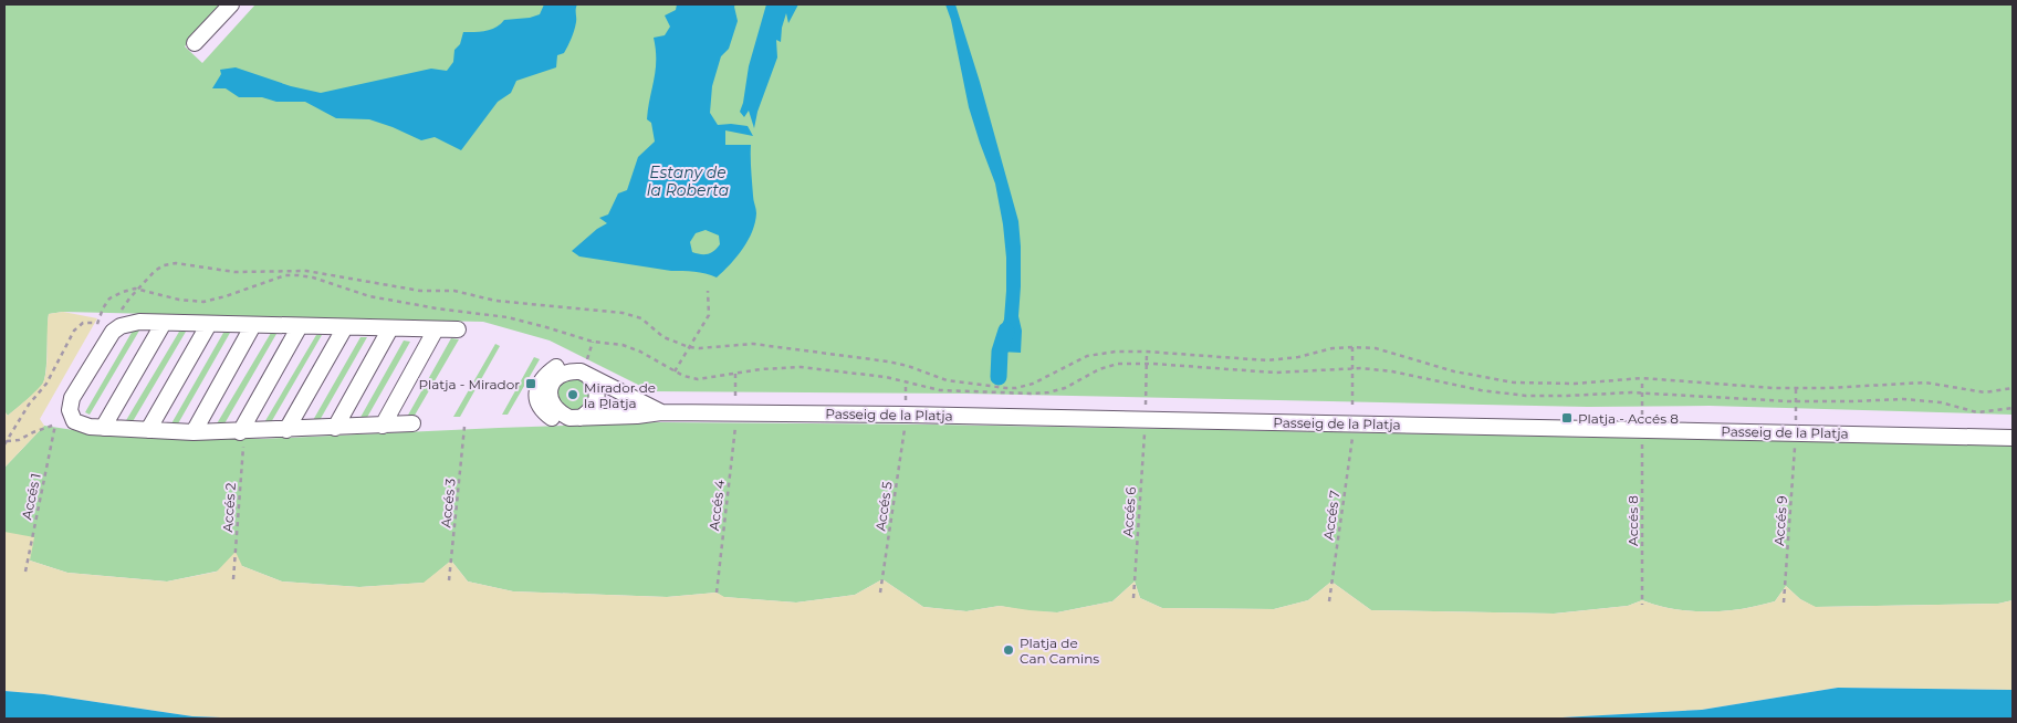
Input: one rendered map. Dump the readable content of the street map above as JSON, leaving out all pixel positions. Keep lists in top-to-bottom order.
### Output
{
  "streets": {
    "street": ["Passeig de la Platja"],
    "path": [
      "Accés 1",
      "Accés 3",
      "Accés 4",
      "Accés 5",
      "Accés 2",
      "Accés 6",
      "Accés 7",
      "Accés 8",
      "Accés 9"
    ]
  },
  "water": ["Estany de la Roberta"],
  "places": {
    "transit": ["Platja - Mirador", "Platja - Accés 8"],
    "other": ["Mirador de la Platja", "Platja de Can Camins"]
  }
}
